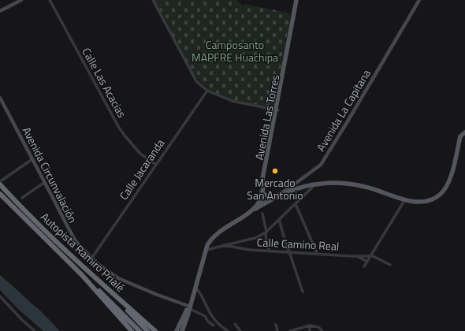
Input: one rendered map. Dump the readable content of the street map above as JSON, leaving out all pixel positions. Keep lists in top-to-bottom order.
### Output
{
  "streets": {
    "highway": ["Autopista Ramiro Prialé"],
    "main road": ["Avenida Las Torres"],
    "street": [
      "Calle Las Acacias",
      "Avenida La Capitana",
      "Calle Jacaranda",
      "Avenida Circunvalación",
      "Calle Camino Real"
    ]
  },
  "crossings": [
    ["Calle Las Acacias", "Calle Jacaranda"],
    ["Avenida La Capitana", "Avenida Las Torres"],
    ["Avenida Las Torres", "Avenida Circunvalación"],
    ["Calle Jacaranda", "Avenida Circunvalación"]
  ],
  "parks": ["Camposanto MAPFRE Huachipa"],
  "places": ["Mercado San Antonio"]
}
